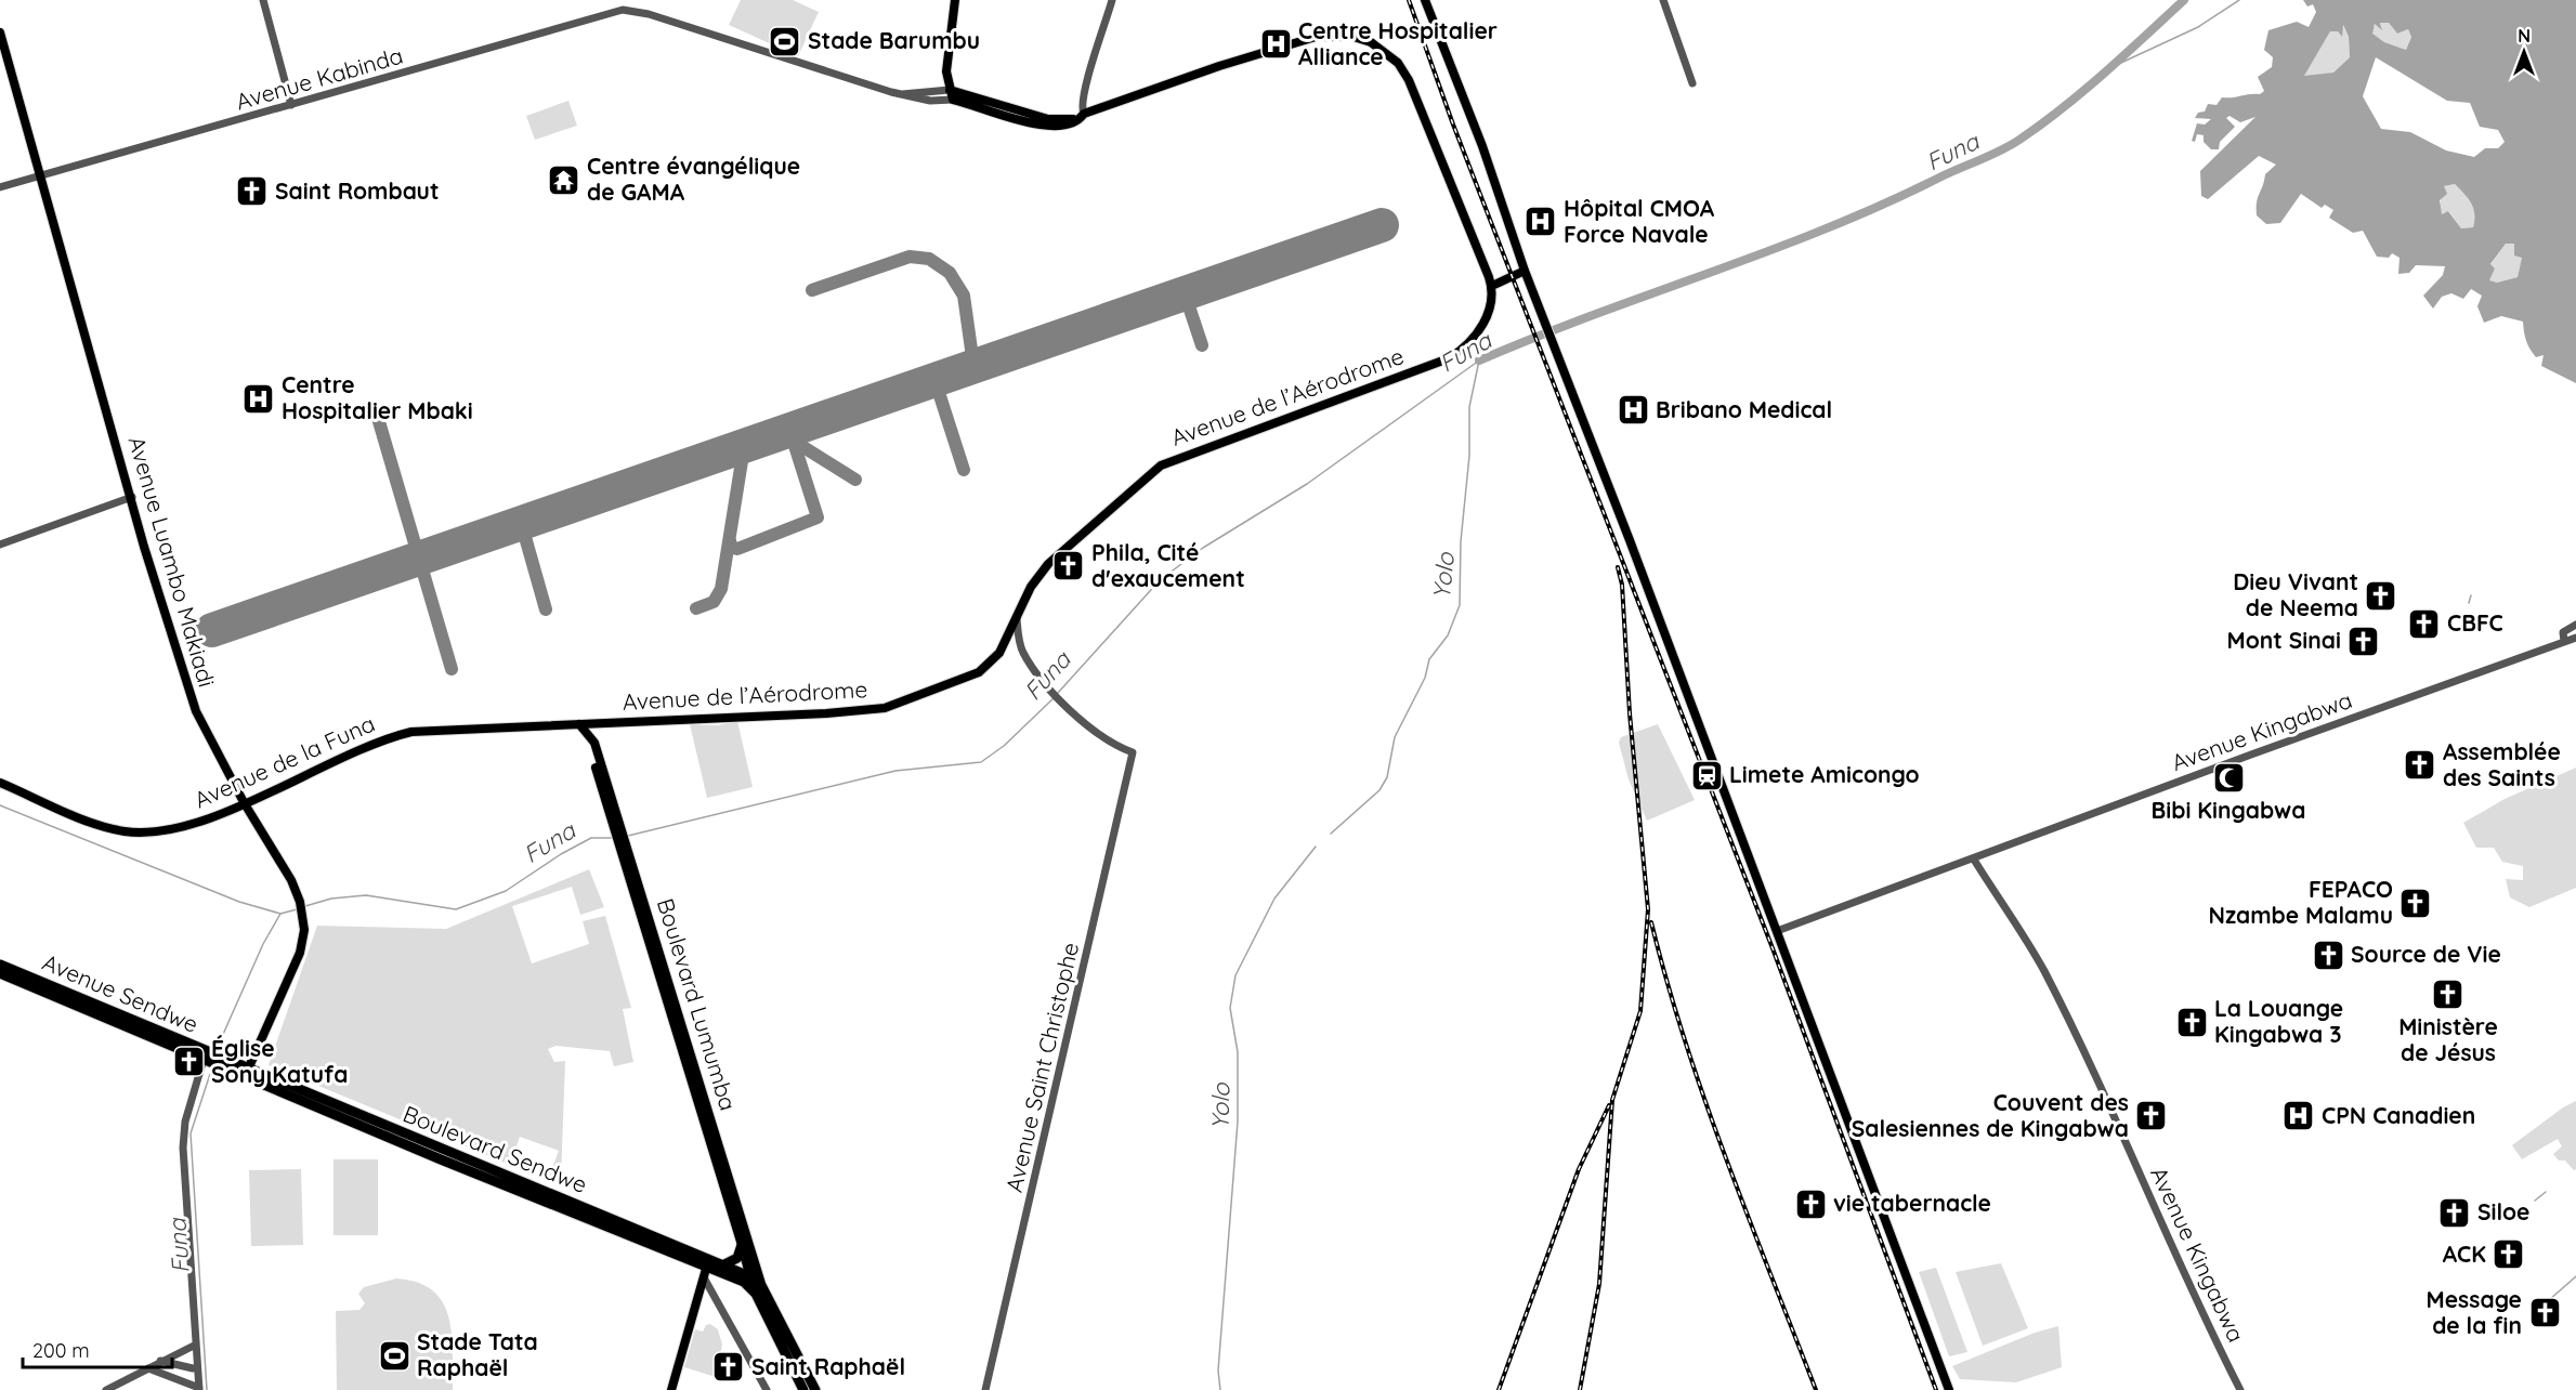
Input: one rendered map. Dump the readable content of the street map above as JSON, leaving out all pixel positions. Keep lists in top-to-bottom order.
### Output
{
  "streets": {
    "highway": ["Avenue Sendwe", "Boulevard Lumumba", "Boulevard Sendwe"],
    "main road": ["Avenue de l’Aérodrome", "Avenue Luambo Makiadi", "Avenue de la Funa"],
    "street": ["Avenue Kabinda", "Avenue Kingabwa", "Avenue Saint Christophe"]
  },
  "crossings": [
    ["Avenue Kabinda", "Avenue Luambo Makiadi"],
    ["Avenue de l’Aérodrome", "Avenue de la Funa"],
    ["Avenue de l’Aérodrome", "Avenue Saint Christophe"],
    ["Avenue Luambo Makiadi", "Avenue de la Funa"],
    ["Avenue Luambo Makiadi", "Boulevard Sendwe"],
    ["Avenue de la Funa", "Boulevard Lumumba"],
    ["Avenue Sendwe", "Boulevard Sendwe"],
    ["Boulevard Lumumba", "Boulevard Sendwe"]
  ],
  "water": ["Funa", "Yolo"],
  "places": {
    "sports": ["Stade Barumbu", "Stade Tata Raphaël"],
    "hospital": [
      "Centre Hospitalier Alliance",
      "Hôpital CMOA Force Navale",
      "Centre Hospitalier Mbaki",
      "Bribano Medical",
      "CPN Canadien"
    ],
    "temple": ["Centre évangélique de GAMA"],
    "church": [
      "Saint Rombaut",
      "Phila, Cité d'exaucement",
      "Dieu Vivant de Neema",
      "CBFC",
      "Mont Sinai",
      "Assemblée des Saints",
      "FEPACO Nzambe Malamu",
      "Source de Vie",
      "Ministère de Jésus",
      "La Louange Kingabwa 3",
      "Église Sony Katufa",
      "Couvent des Salesiennes de Kingabwa",
      "vie tabernacle",
      "Siloe",
      "ACK",
      "Message de la fin",
      "Saint Raphaël"
    ],
    "station": ["Limete Amicongo"],
    "mosque": ["Bibi Kingabwa"]
  },
  "scale_bar": "200 m",
  "north": "top"
}
